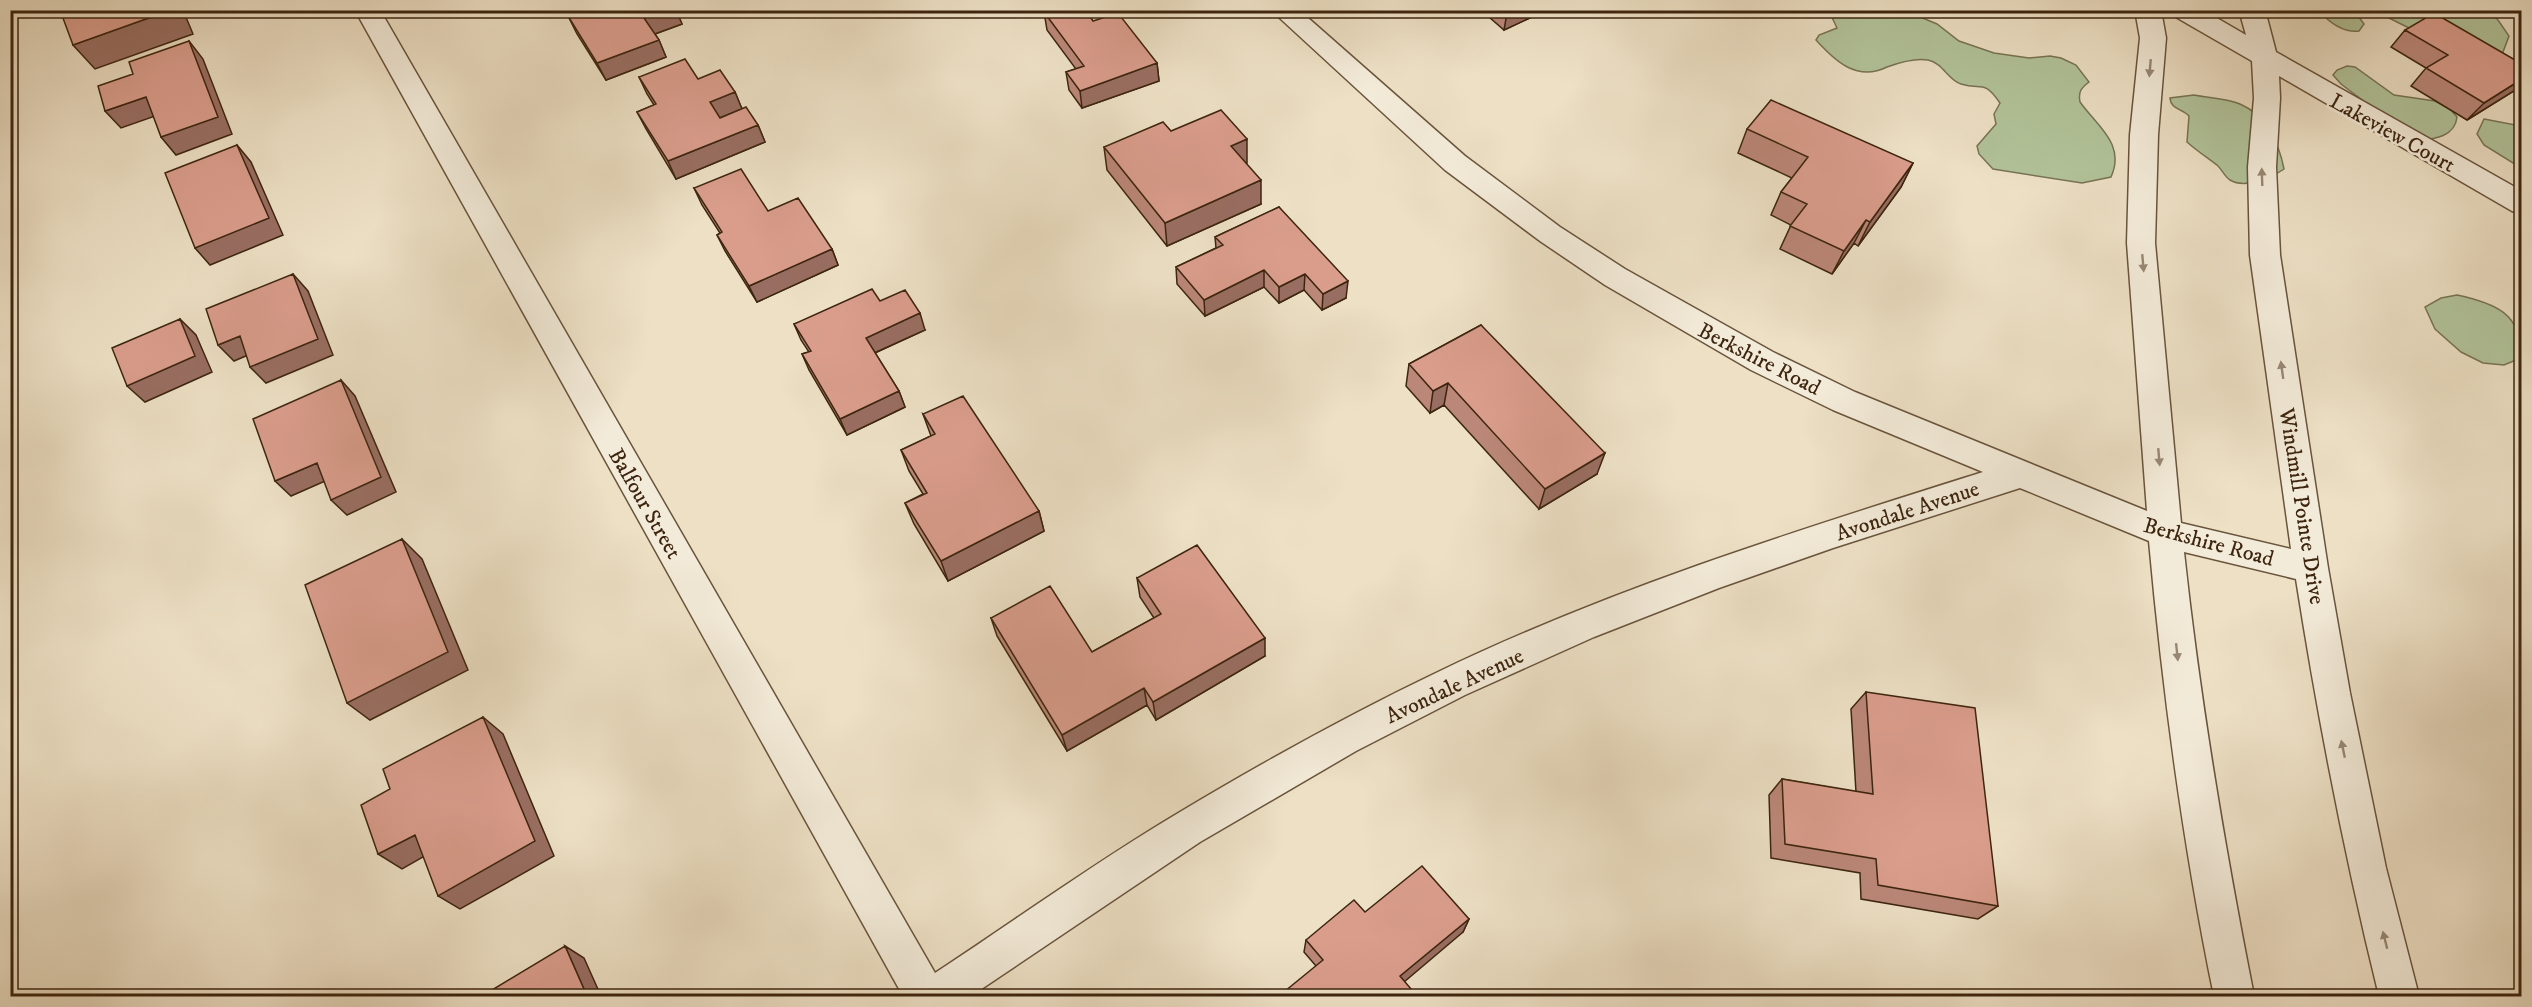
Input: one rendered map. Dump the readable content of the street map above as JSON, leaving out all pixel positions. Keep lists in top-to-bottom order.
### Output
{
  "streets": {
    "street": [
      "Lakeview Court",
      "Berkshire Road",
      "Balfour Street",
      "Windmill Pointe Drive",
      "Avondale Avenue"
    ]
  },
  "crossings": [
    ["Lakeview Court", "Windmill Pointe Drive"],
    ["Berkshire Road", "Windmill Pointe Drive"],
    ["Berkshire Road", "Avondale Avenue"]
  ]
}
